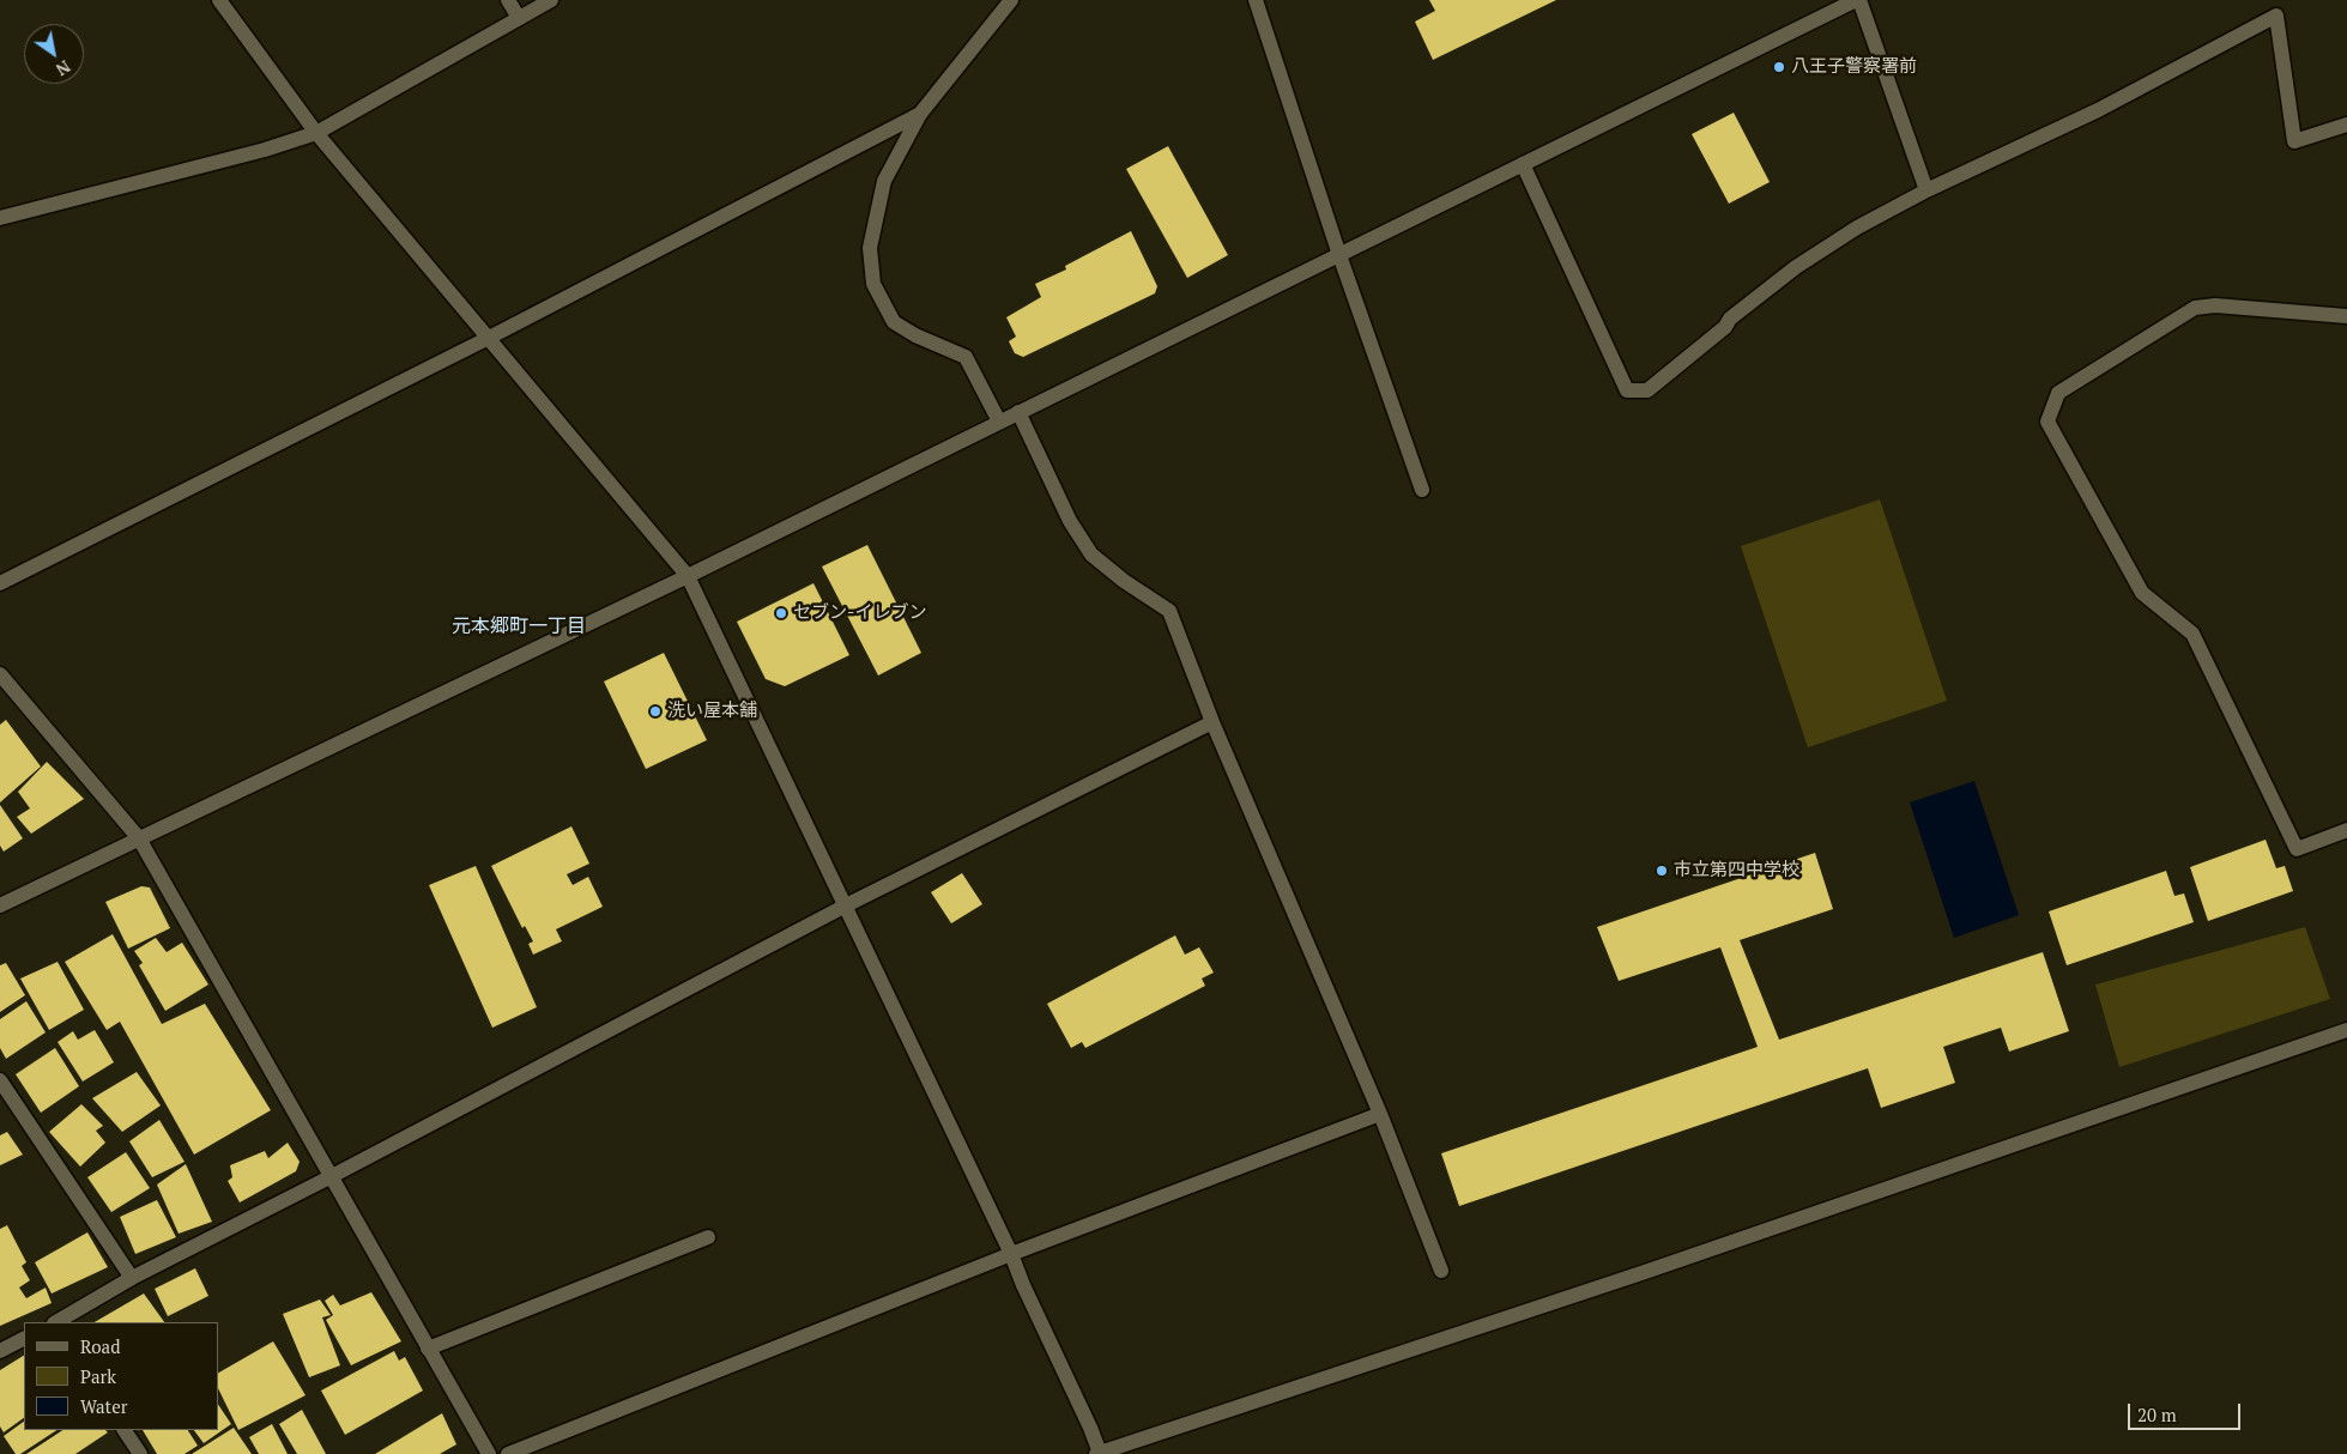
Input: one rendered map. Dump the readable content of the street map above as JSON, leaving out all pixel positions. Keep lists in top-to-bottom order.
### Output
{
  "districts": ["元本郷町一丁目"],
  "places": [
    "八王子警察署前",
    "セブン-イレブン",
    "洗い屋本舗",
    "市立第四中学校"
  ],
  "legend": ["Road", "Park", "Water"],
  "scale_bar": "20 m",
  "north": "bottom right"
}
